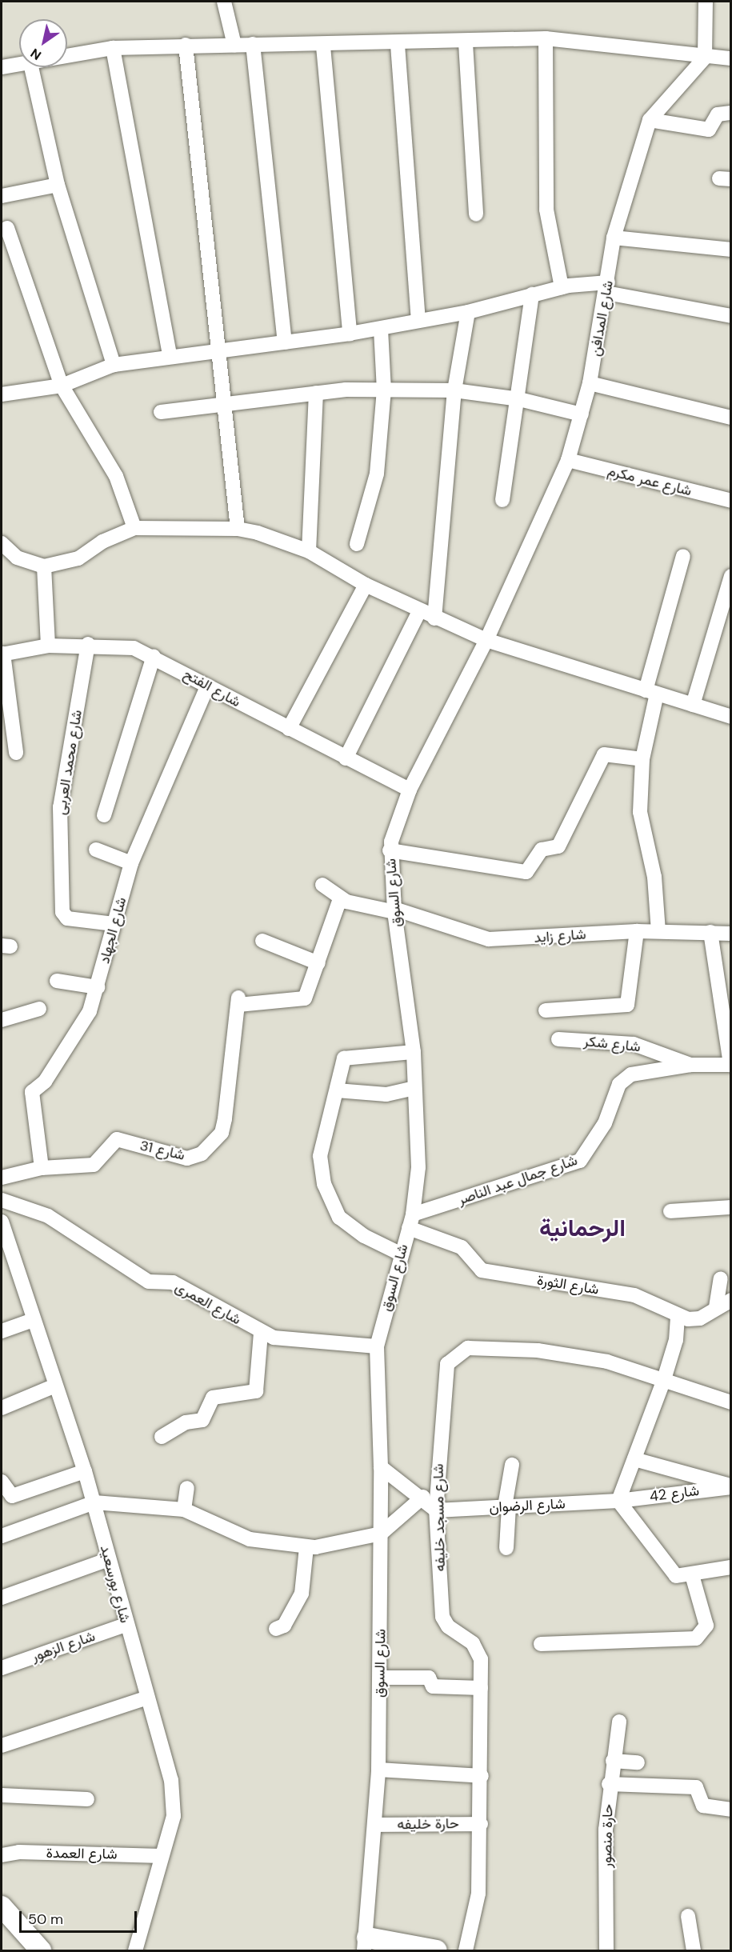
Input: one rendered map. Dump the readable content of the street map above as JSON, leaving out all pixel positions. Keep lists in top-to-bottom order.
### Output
{
  "streets": {
    "street": [
      "شارع المدافن",
      "شارع عمر مكرم",
      "شارع الفتح",
      "شارع محمد العربى",
      "شارع السوق",
      "شارع الجهاد",
      "شارع زايد",
      "شارع شكر",
      "شارع 31",
      "شارع جمال عبد الناصر",
      "شارع الثورة",
      "شارع العمرى",
      "شارع 42",
      "شارع الرضوان",
      "شارع مسجد خليفه",
      "شارع بورسعيد",
      "شارع الزهور",
      "حارة خليفه",
      "حارة منصور",
      "شارع العمدة"
    ]
  },
  "crossings": [
    ["شارع المدافن", "شارع عمر مكرم"],
    ["شارع المدافن", "شارع السوق"],
    ["شارع الفتح", "شارع محمد العربى"],
    ["شارع الفتح", "شارع السوق"],
    ["شارع الفتح", "شارع الجهاد"],
    ["شارع محمد العربى", "شارع الجهاد"],
    ["شارع السوق", "شارع زايد"],
    ["شارع السوق", "شارع جمال عبد الناصر"],
    ["شارع السوق", "شارع الثورة"],
    ["شارع السوق", "شارع العمرى"],
    ["شارع السوق", "حارة خليفه"],
    ["شارع الجهاد", "شارع 31"],
    ["شارع شكر", "شارع جمال عبد الناصر"],
    ["شارع جمال عبد الناصر", "شارع الثورة"],
    ["شارع 42", "شارع الرضوان"],
    ["شارع الرضوان", "شارع مسجد خليفه"],
    ["شارع مسجد خليفه", "حارة خليفه"],
    ["شارع بورسعيد", "شارع الزهور"],
    ["شارع بورسعيد", "شارع العمدة"]
  ],
  "districts": ["الرحمانية"],
  "scale_bar": "50 m",
  "north": "bottom left"
}
